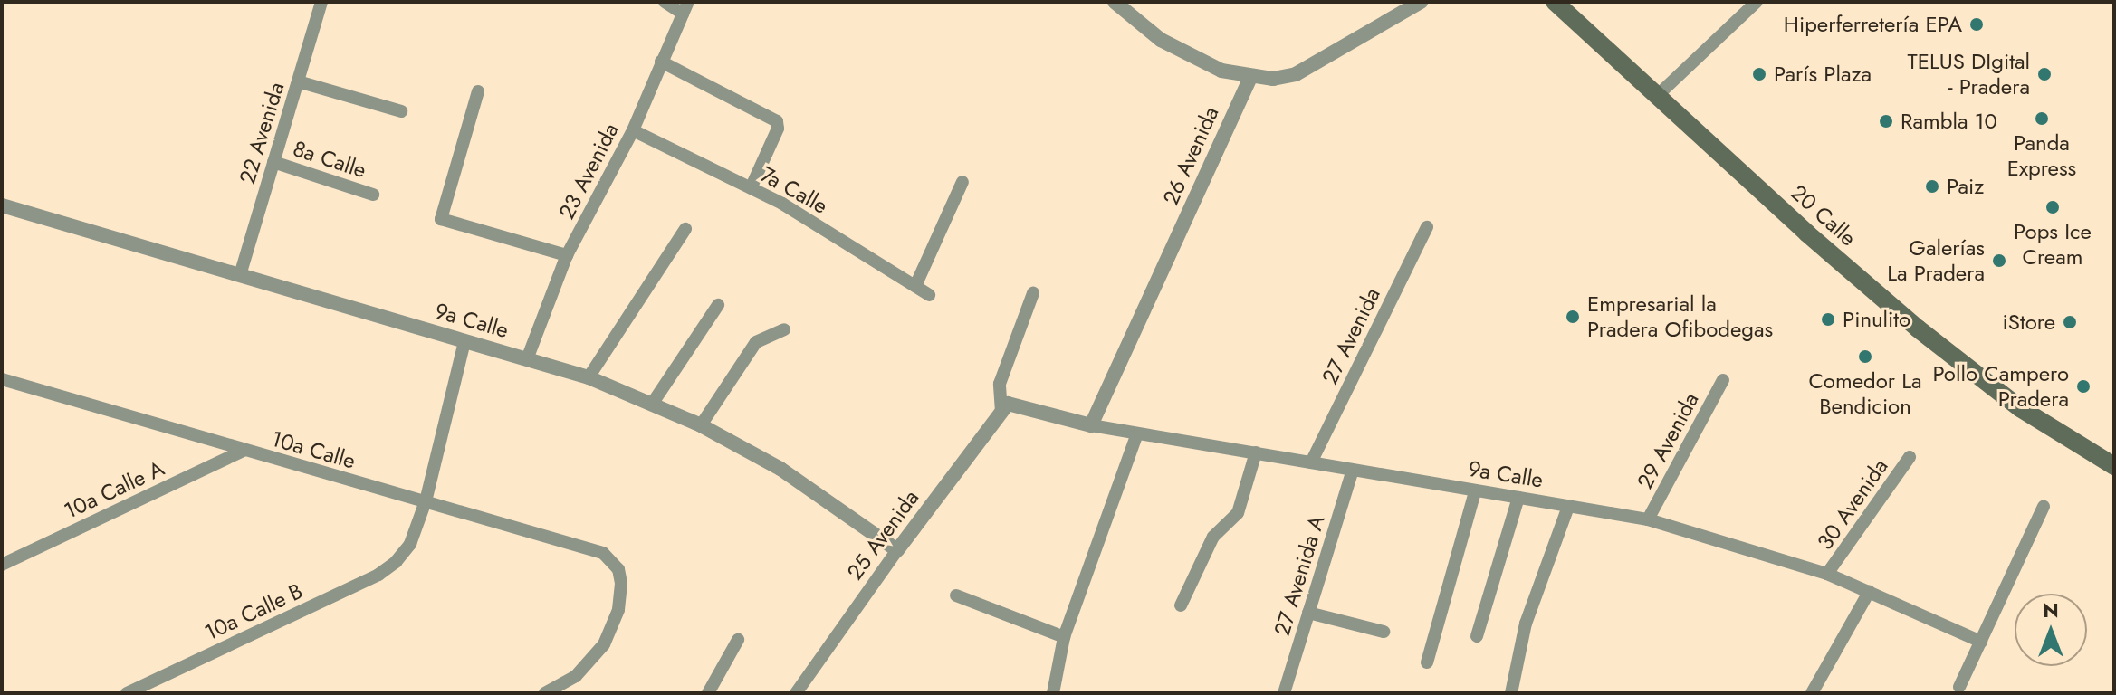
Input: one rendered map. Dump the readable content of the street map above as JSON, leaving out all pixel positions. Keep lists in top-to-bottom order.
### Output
{
  "streets": {
    "main road": ["20 Calle"],
    "street": [
      "22 Avenida",
      "26 Avenida",
      "8a Calle",
      "23 Avenida",
      "7a Calle",
      "9a Calle",
      "27 Avenida",
      "29 Avenida",
      "10a Calle",
      "10a Calle A",
      "30 Avenida",
      "25 Avenida",
      "27 Avenida A",
      "10a Calle B"
    ]
  },
  "crossings": [
    ["22 Avenida", "8a Calle"],
    ["22 Avenida", "9a Calle"],
    ["26 Avenida", "9a Calle"],
    ["23 Avenida", "7a Calle"],
    ["23 Avenida", "9a Calle"],
    ["9a Calle", "27 Avenida"],
    ["9a Calle", "29 Avenida"],
    ["9a Calle", "30 Avenida"],
    ["9a Calle", "25 Avenida"],
    ["9a Calle", "27 Avenida A"],
    ["10a Calle", "10a Calle A"],
    ["10a Calle", "10a Calle B"]
  ],
  "places": [
    "Hiperferretería EPA",
    "París Plaza",
    "TELUS DIgital - Pradera",
    "Panda Express",
    "Rambla 10",
    "Paiz",
    "Pops Ice Cream",
    "Galerías La Pradera",
    "Empresarial la Pradera Ofibodegas",
    "Pinulito",
    "iStore",
    "Comedor La Bendicion",
    "Pollo Campero Pradera"
  ],
  "north": "top"
}
